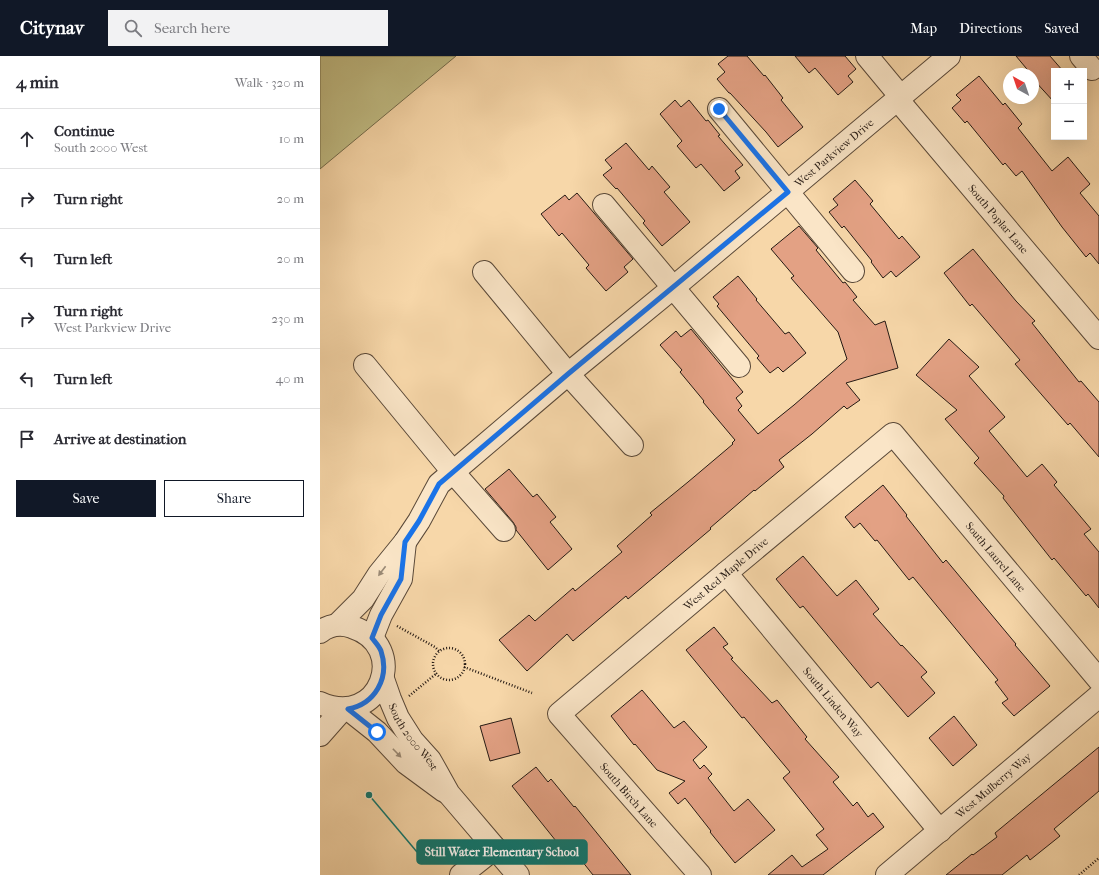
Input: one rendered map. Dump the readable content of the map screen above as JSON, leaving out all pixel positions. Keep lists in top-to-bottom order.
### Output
{
  "streets": {
    "street": [
      "West Parkview Drive",
      "South Poplar Lane",
      "South Laurel Lane",
      "West Red Maple Drive",
      "South Linden Way",
      "South 2000 West",
      "West Mulberry Way",
      "South Birch Lane"
    ]
  },
  "crossings": [
    ["West Parkview Drive", "South Poplar Lane"],
    ["South Laurel Lane", "West Red Maple Drive"],
    ["West Red Maple Drive", "South Linden Way"],
    ["West Red Maple Drive", "South Birch Lane"],
    ["South Linden Way", "West Mulberry Way"]
  ],
  "places": ["Still Water Elementary School"],
  "north": "top left",
  "page": {
    "header": "Citynav",
    "search": "Search here",
    "nav": ["Map", "Directions", "Saved"],
    "heading": ["4 min", "Walk · 320 m"],
    "map_buttons": ["+", "−"],
    "list": [
      ["Continue", "South 2000 West", "10 m"],
      ["Turn right", "20 m"],
      ["Turn left", "20 m"],
      ["Turn right", "West Parkview Drive", "230 m"],
      ["Turn left", "40 m"],
      "Arrive at destination"
    ],
    "buttons": ["Save", "Share"]
  }
}
